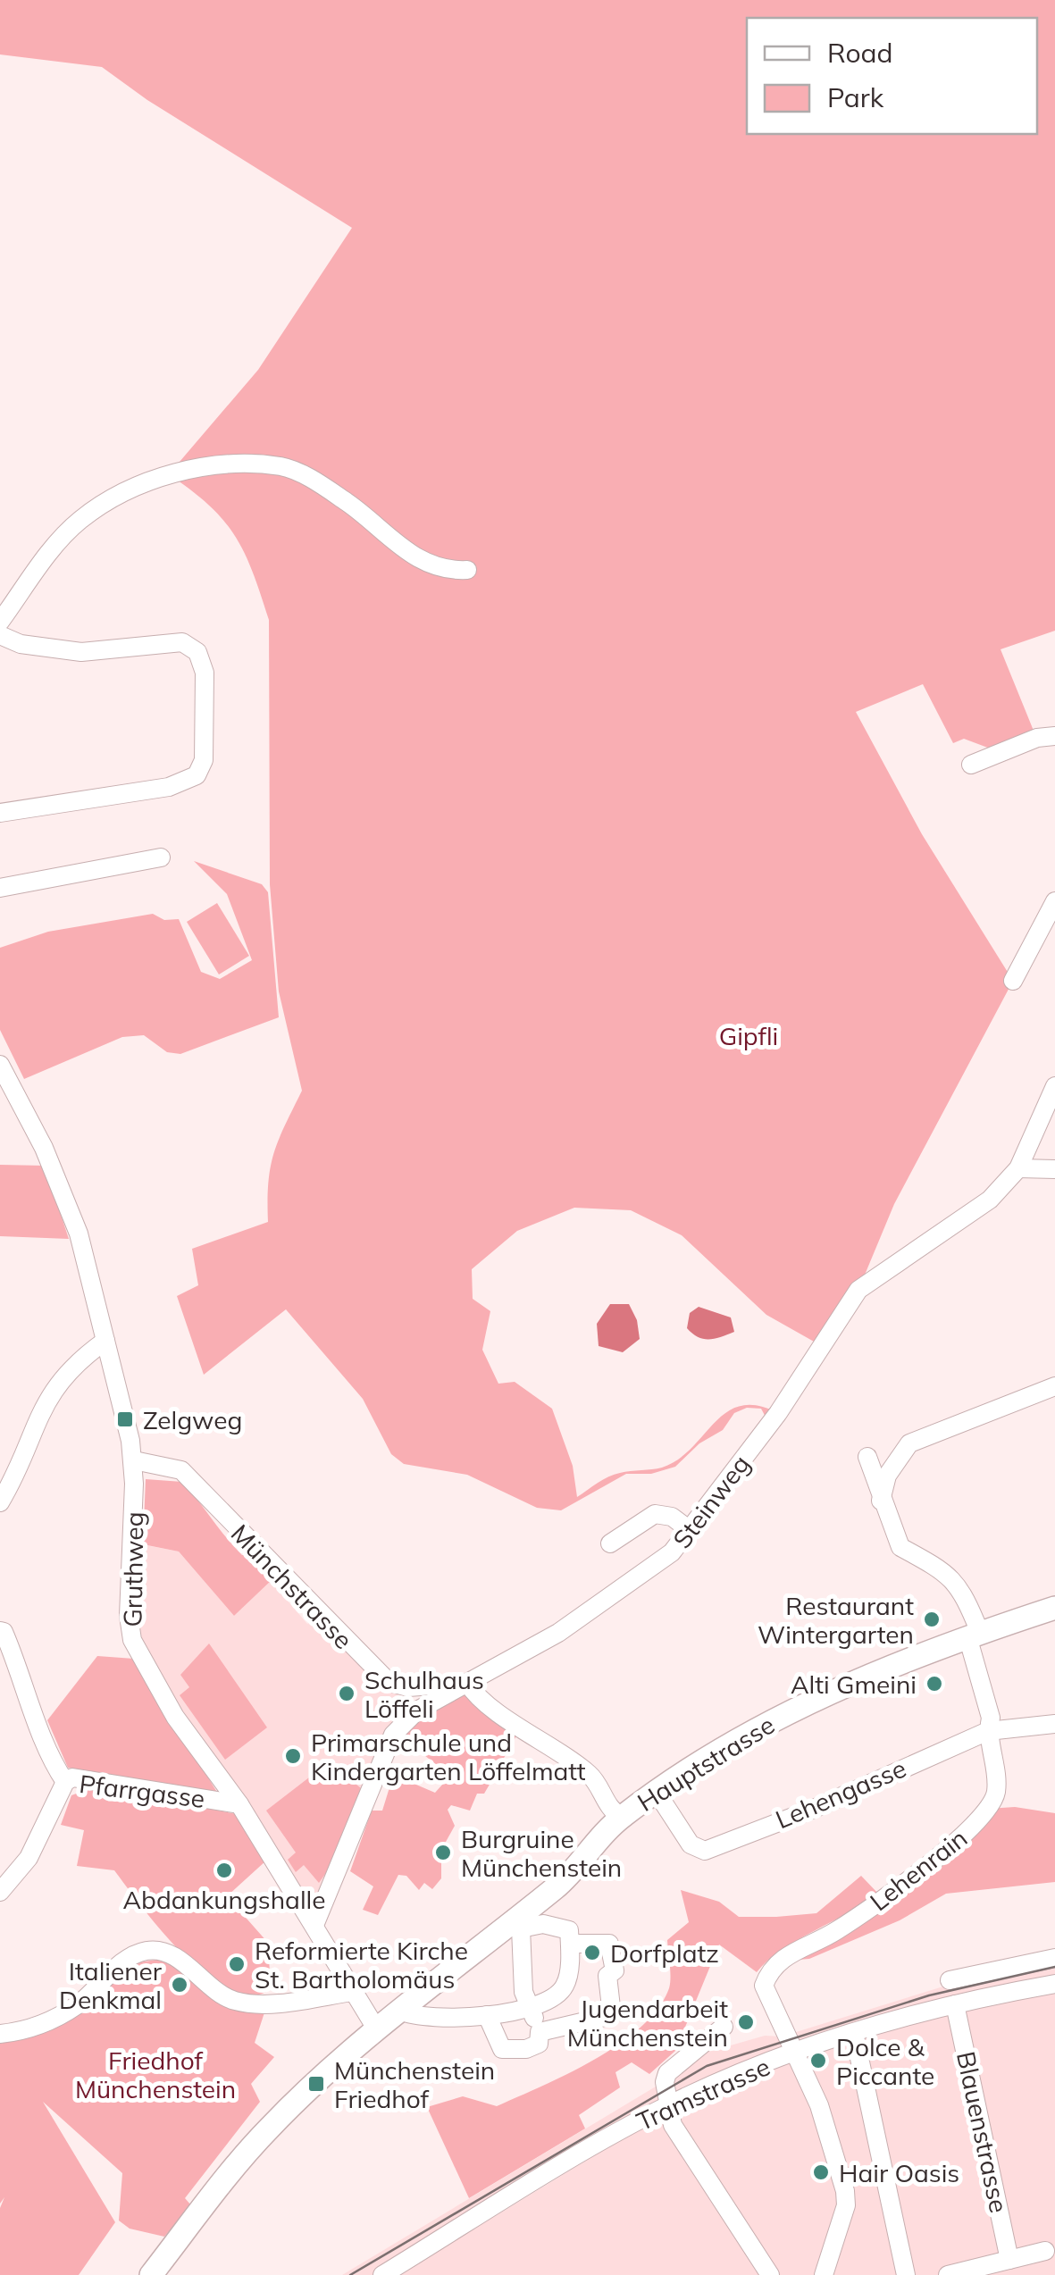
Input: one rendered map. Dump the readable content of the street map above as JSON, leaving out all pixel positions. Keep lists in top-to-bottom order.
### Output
{
  "streets": {
    "main road": ["Hauptstrasse"],
    "street": [
      "Steinweg",
      "Gruthweg",
      "Münchstrasse",
      "Pfarrgasse",
      "Lehengasse",
      "Lehenrain",
      "Tramstrasse",
      "Blauenstrasse"
    ]
  },
  "crossings": [
    ["Steinweg", "Gruthweg"],
    ["Steinweg", "Münchstrasse"],
    ["Gruthweg", "Münchstrasse"],
    ["Gruthweg", "Hauptstrasse"],
    ["Gruthweg", "Pfarrgasse"],
    ["Hauptstrasse", "Lehengasse"],
    ["Hauptstrasse", "Lehenrain"],
    ["Lehengasse", "Lehenrain"],
    ["Lehenrain", "Tramstrasse"],
    ["Tramstrasse", "Blauenstrasse"]
  ],
  "parks": ["Gipfli", "Friedhof Münchenstein"],
  "places": {
    "transit": ["Zelgweg", "Münchenstein Friedhof"],
    "other": [
      "Restaurant Wintergarten",
      "Alti Gmeini",
      "Schulhaus Löffeli",
      "Primarschule und Kindergarten Löffelmatt",
      "Burgruine Münchenstein",
      "Abdankungshalle",
      "Dorfplatz",
      "Reformierte Kirche St. Bartholomäus",
      "Italiener Denkmal",
      "Jugendarbeit Münchenstein",
      "Dolce & Piccante",
      "Hair Oasis"
    ]
  },
  "legend": ["Road", "Park"]
}
